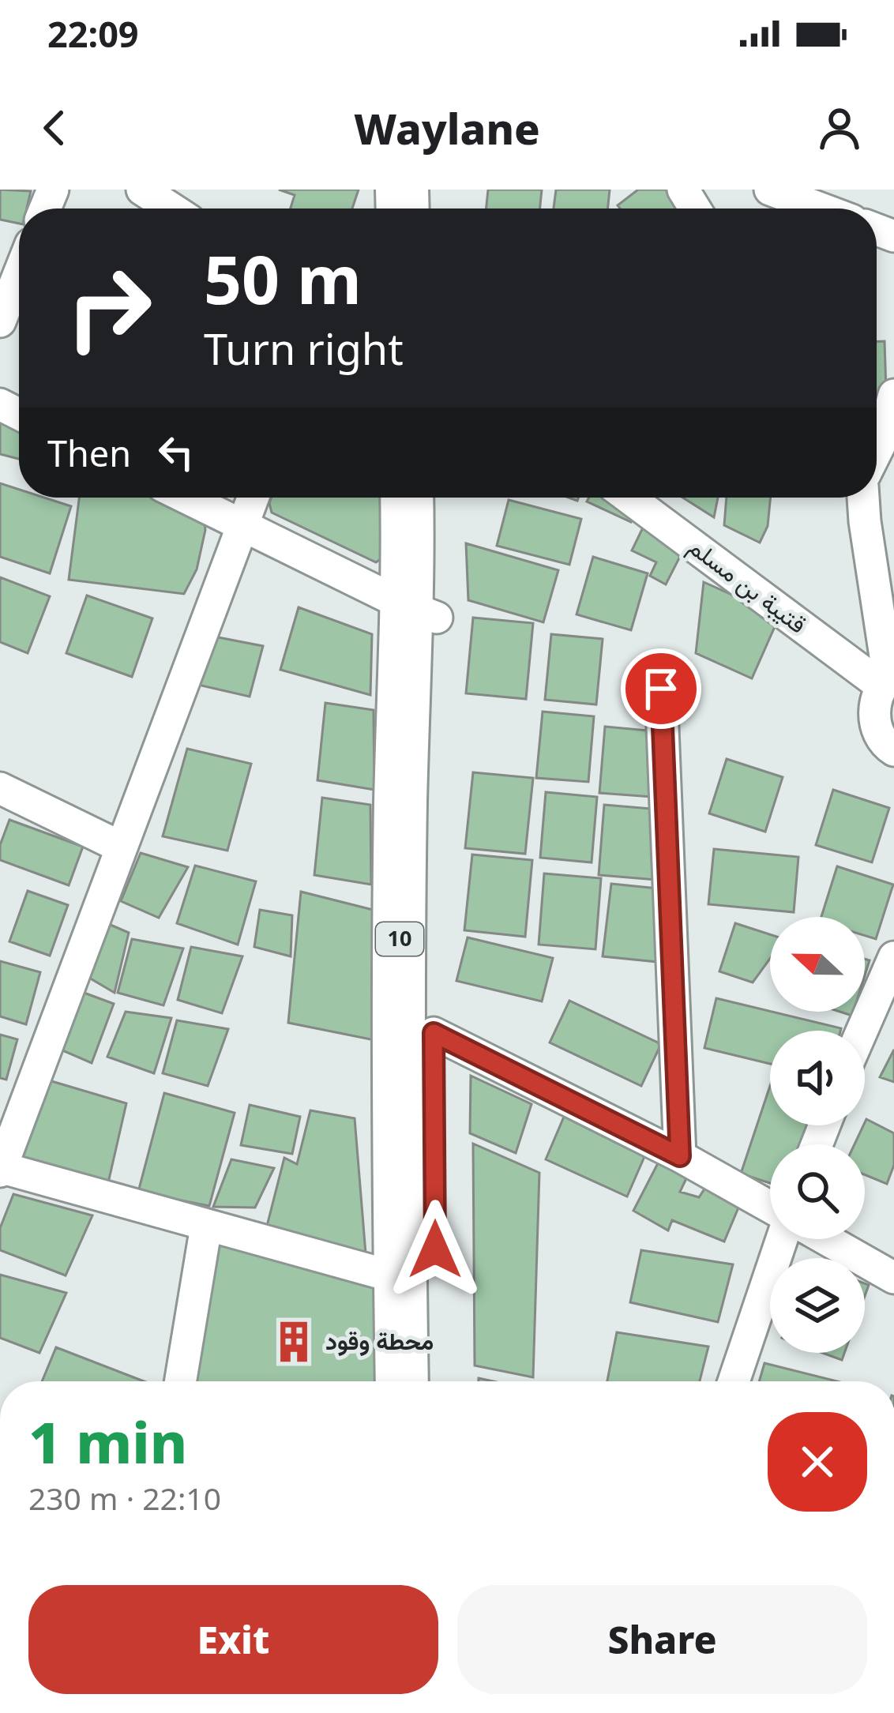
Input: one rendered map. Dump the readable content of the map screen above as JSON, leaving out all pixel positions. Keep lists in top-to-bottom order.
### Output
{
  "streets": {
    "highway": ["10"],
    "street": ["قتيبة بن مسلم"]
  },
  "places": {
    "building": ["محطة وقود"]
  },
  "north": "left",
  "page": {
    "status": "22:09",
    "header": "Waylane",
    "turn": ["50 m", "Turn right"],
    "then": "Then",
    "heading": ["1 min", "230 m · 22:10"],
    "buttons": ["Exit", "Share"]
  }
}
